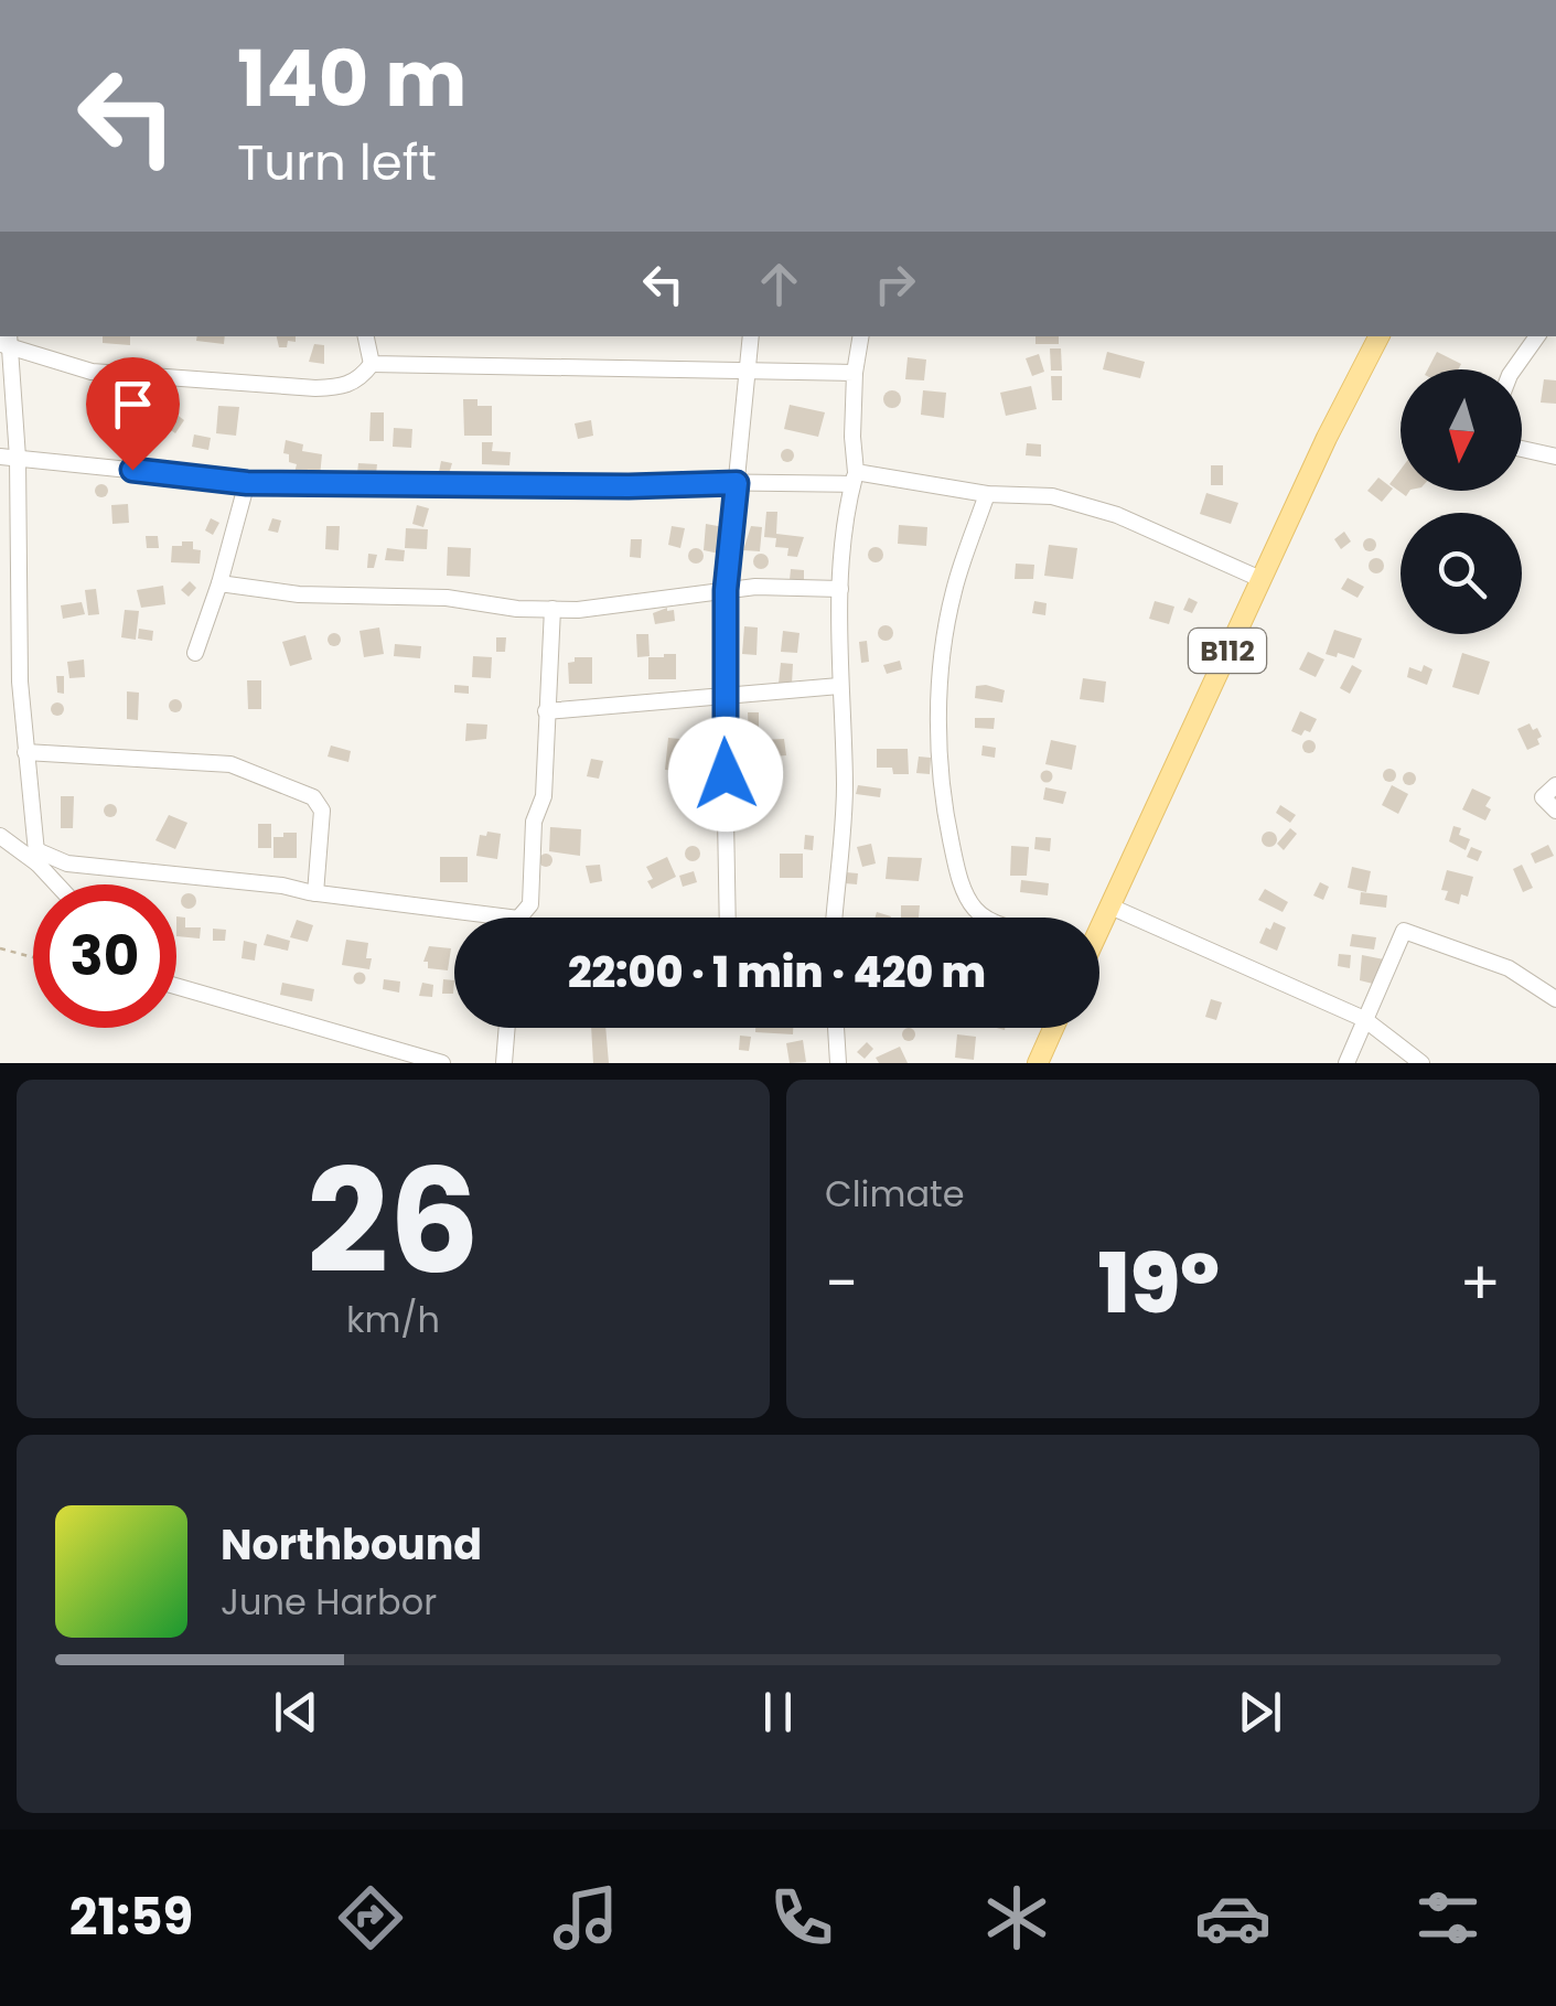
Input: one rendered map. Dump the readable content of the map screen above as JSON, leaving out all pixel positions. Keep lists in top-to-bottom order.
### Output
{
  "streets": {
    "main road": ["B112"]
  },
  "north": "bottom",
  "page": {
    "turn": ["140 m", "Turn left"],
    "limit": "30",
    "trip": "22:00 · 1 min · 420 m",
    "tile": [
      ["26", "km/h"],
      "Climate"
    ],
    "heat": ["−", "19°", "+"],
    "song": ["Northbound", "June Harbor"],
    "tabs": "21:59"
  }
}
